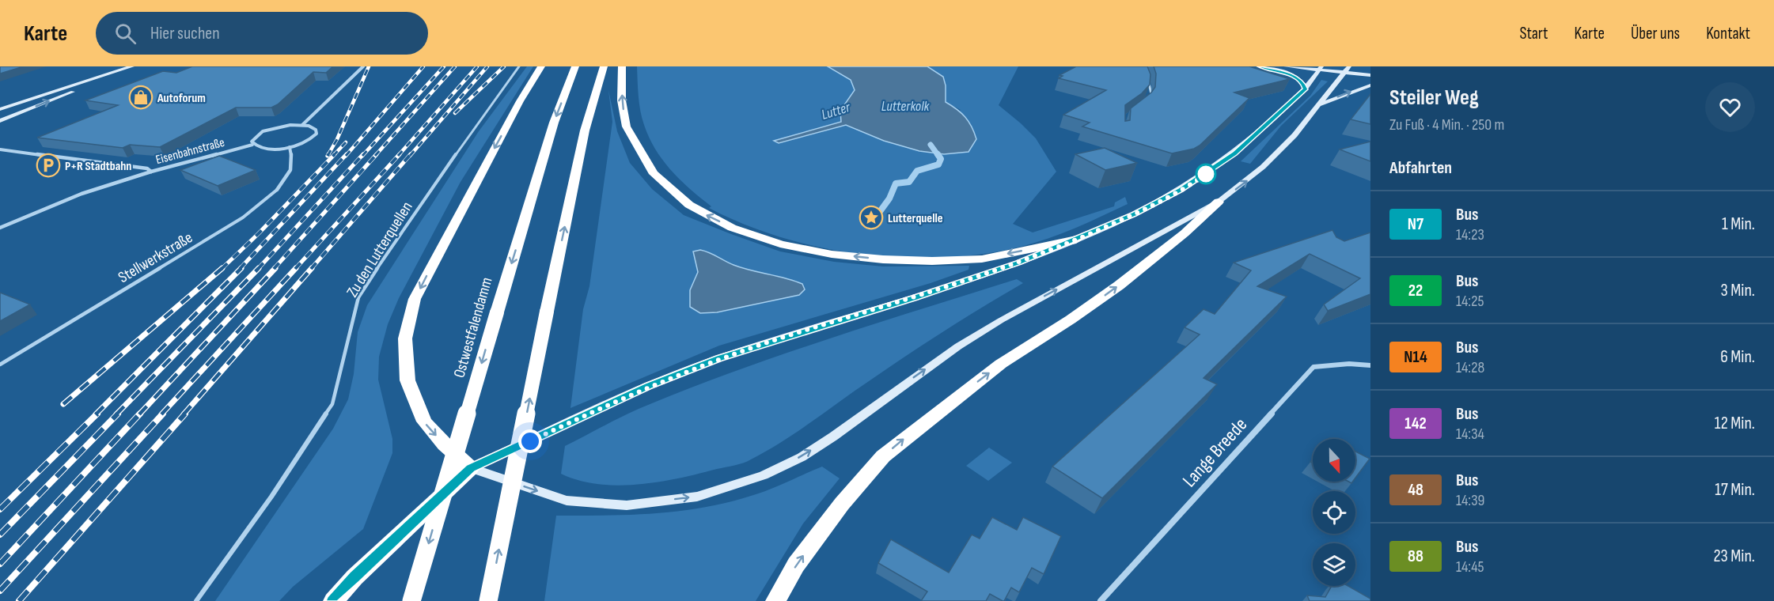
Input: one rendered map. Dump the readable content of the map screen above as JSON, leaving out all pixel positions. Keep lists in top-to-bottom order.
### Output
{
  "streets": {
    "highway": ["Ostwestfalendamm"],
    "street": ["Eisenbahnstraße", "Stellwerkstraße", "Lange Breede"],
    "lane": ["Zu den Lutterquellen"]
  },
  "water": ["Lutterkolk", "Lutter"],
  "places": {
    "shop": ["Autoforum"],
    "parking": ["P+R Stadtbahn"],
    "place": ["Lutterquelle"]
  },
  "lines": ["bus line N7"],
  "north": "bottom",
  "page": {
    "header": "Karte",
    "search": "Hier suchen",
    "nav": [
      "Start",
      "Karte",
      "Über uns",
      "Kontakt"
    ],
    "heading": [
      ["Steiler Weg", "Zu Fuß · 4 Min. · 250 m"],
      "Abfahrten"
    ],
    "list": [
      {
        "mark": "N7",
        "name": "Bus",
        "note": "14:23",
        "value": "1 Min."
      },
      {
        "mark": "22",
        "name": "Bus",
        "note": "14:25",
        "value": "3 Min."
      },
      {
        "mark": "N14",
        "name": "Bus",
        "note": "14:28",
        "value": "6 Min."
      },
      {
        "mark": "142",
        "name": "Bus",
        "note": "14:34",
        "value": "12 Min."
      },
      {
        "mark": "48",
        "name": "Bus",
        "note": "14:39",
        "value": "17 Min."
      },
      {
        "mark": "88",
        "name": "Bus",
        "note": "14:45",
        "value": "23 Min."
      }
    ]
  }
}
